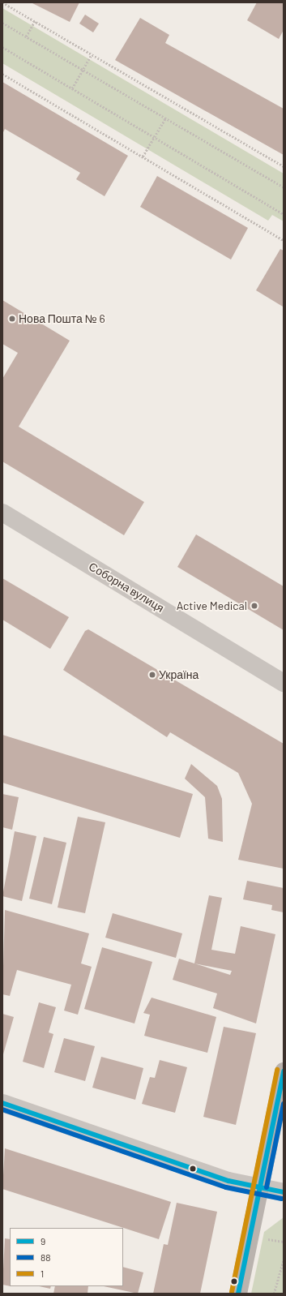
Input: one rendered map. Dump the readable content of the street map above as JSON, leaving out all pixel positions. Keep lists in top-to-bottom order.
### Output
{
  "streets": {
    "street": ["Соборна вулиця"]
  },
  "places": ["Нова Пошта № 6", "Active Medical", "Україна"],
  "lines": ["transit line 1", "transit line 9", "transit line 88"],
  "legend": ["9", "88", "1"]
}
